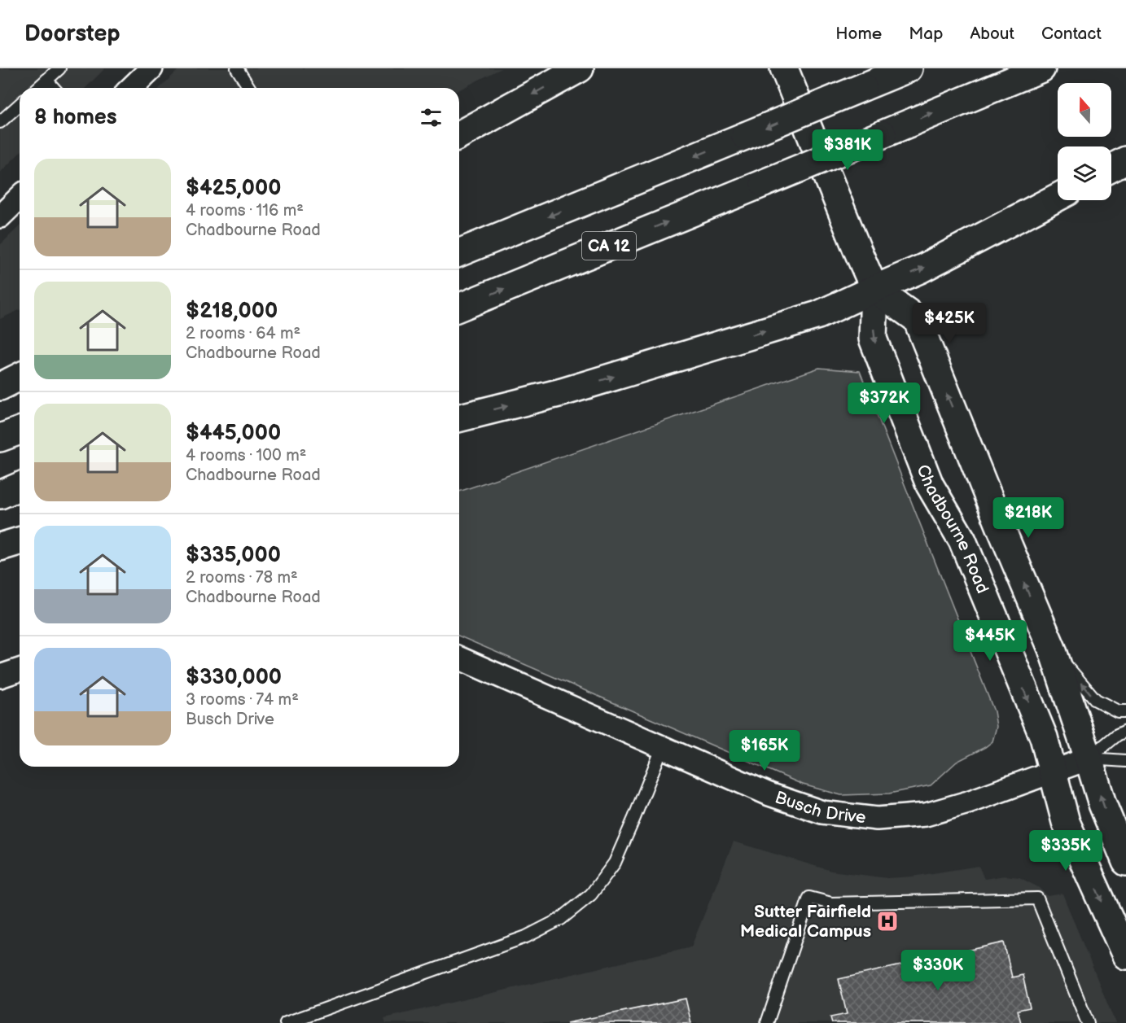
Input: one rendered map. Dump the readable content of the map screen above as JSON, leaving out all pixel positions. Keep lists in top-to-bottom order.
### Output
{
  "streets": {
    "main road": ["CA 12", "Chadbourne Road"],
    "street": ["Busch Drive"]
  },
  "crossings": [
    ["Chadbourne Road", "Busch Drive"]
  ],
  "places": {
    "hospital": ["Sutter Fairfield Medical Campus"]
  },
  "north": "top",
  "page": {
    "header": "Doorstep",
    "nav": [
      "Home",
      "Map",
      "About",
      "Contact"
    ],
    "heading": "8 homes",
    "price": [
      "$381K",
      "$425K",
      "$372K",
      "$218K",
      "$445K",
      "$165K",
      "$335K",
      "$330K"
    ],
    "list": [
      {
        "name": "$425,000",
        "note": "4 rooms · 116 m² · Chadbourne Road"
      },
      {
        "name": "$218,000",
        "note": "2 rooms · 64 m² · Chadbourne Road"
      },
      {
        "name": "$445,000",
        "note": "4 rooms · 100 m² · Chadbourne Road"
      },
      {
        "name": "$335,000",
        "note": "2 rooms · 78 m² · Chadbourne Road"
      },
      {
        "name": "$330,000",
        "note": "3 rooms · 74 m² · Busch Drive"
      }
    ]
  }
}
